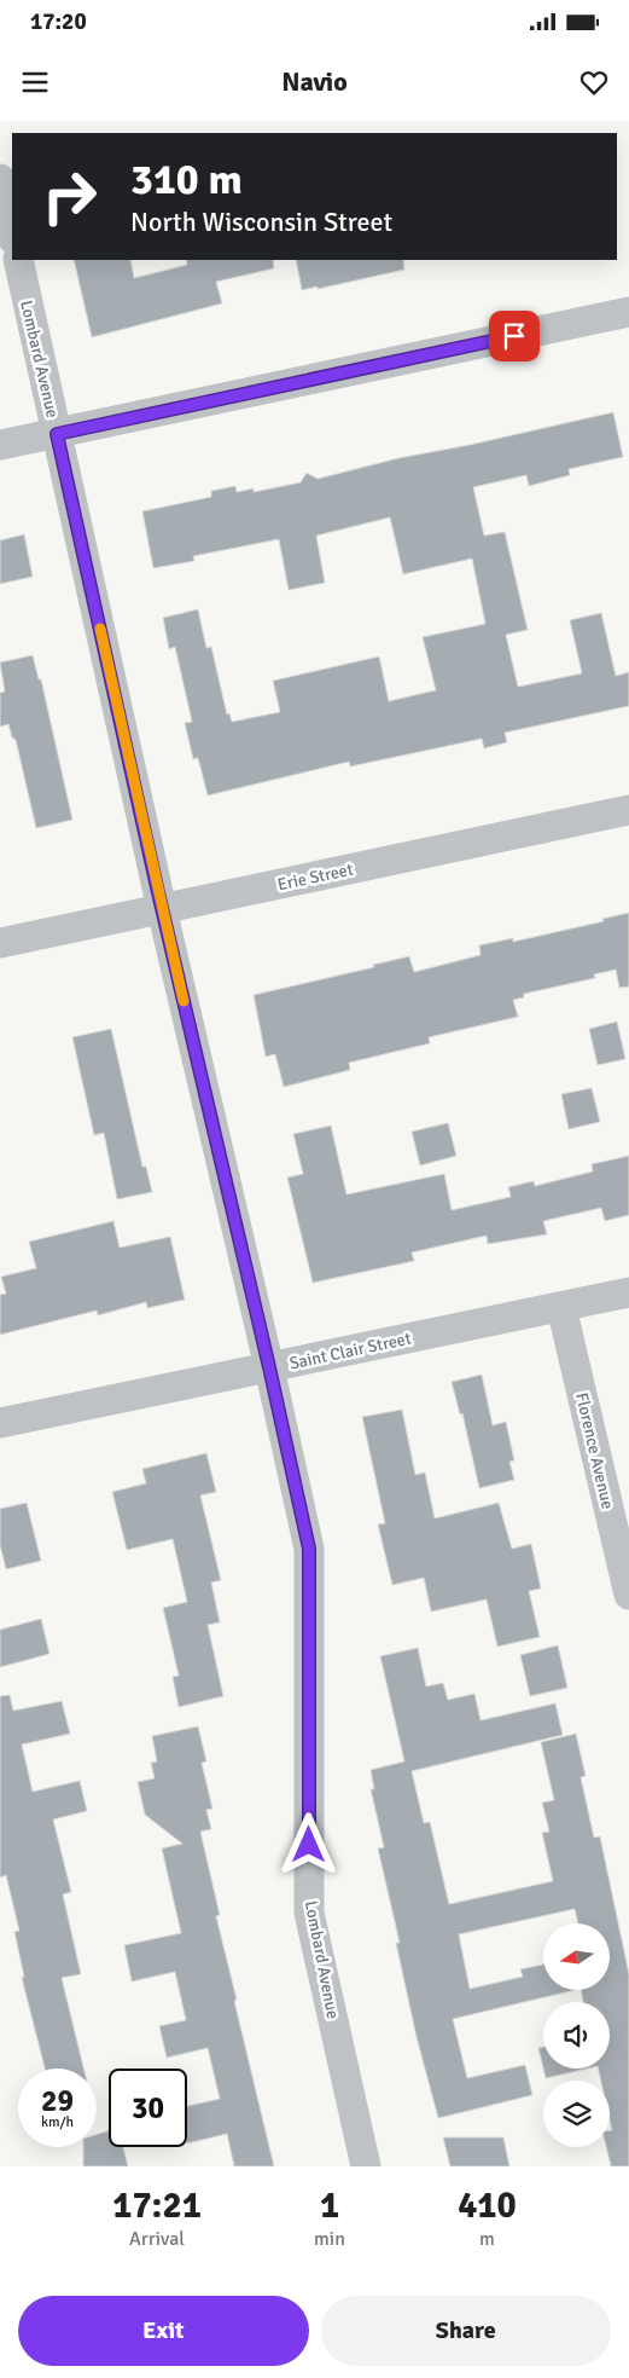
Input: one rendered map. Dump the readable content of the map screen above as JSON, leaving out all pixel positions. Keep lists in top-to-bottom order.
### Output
{
  "streets": {
    "street": [
      "Lombard Avenue",
      "Erie Street",
      "Saint Clair Street",
      "Florence Avenue"
    ]
  },
  "crossings": [
    ["Lombard Avenue", "Erie Street"],
    ["Lombard Avenue", "Saint Clair Street"],
    ["Saint Clair Street", "Florence Avenue"]
  ],
  "north": "left",
  "page": {
    "status": "17:20",
    "header": "Navio",
    "turn": ["310 m", "North Wisconsin Street"],
    "speed": "29 km/h",
    "limit": "30",
    "eta": [
      "17:21",
      "Arrival",
      "1",
      "min",
      "410",
      "m"
    ],
    "buttons": ["Exit", "Share"]
  }
}
